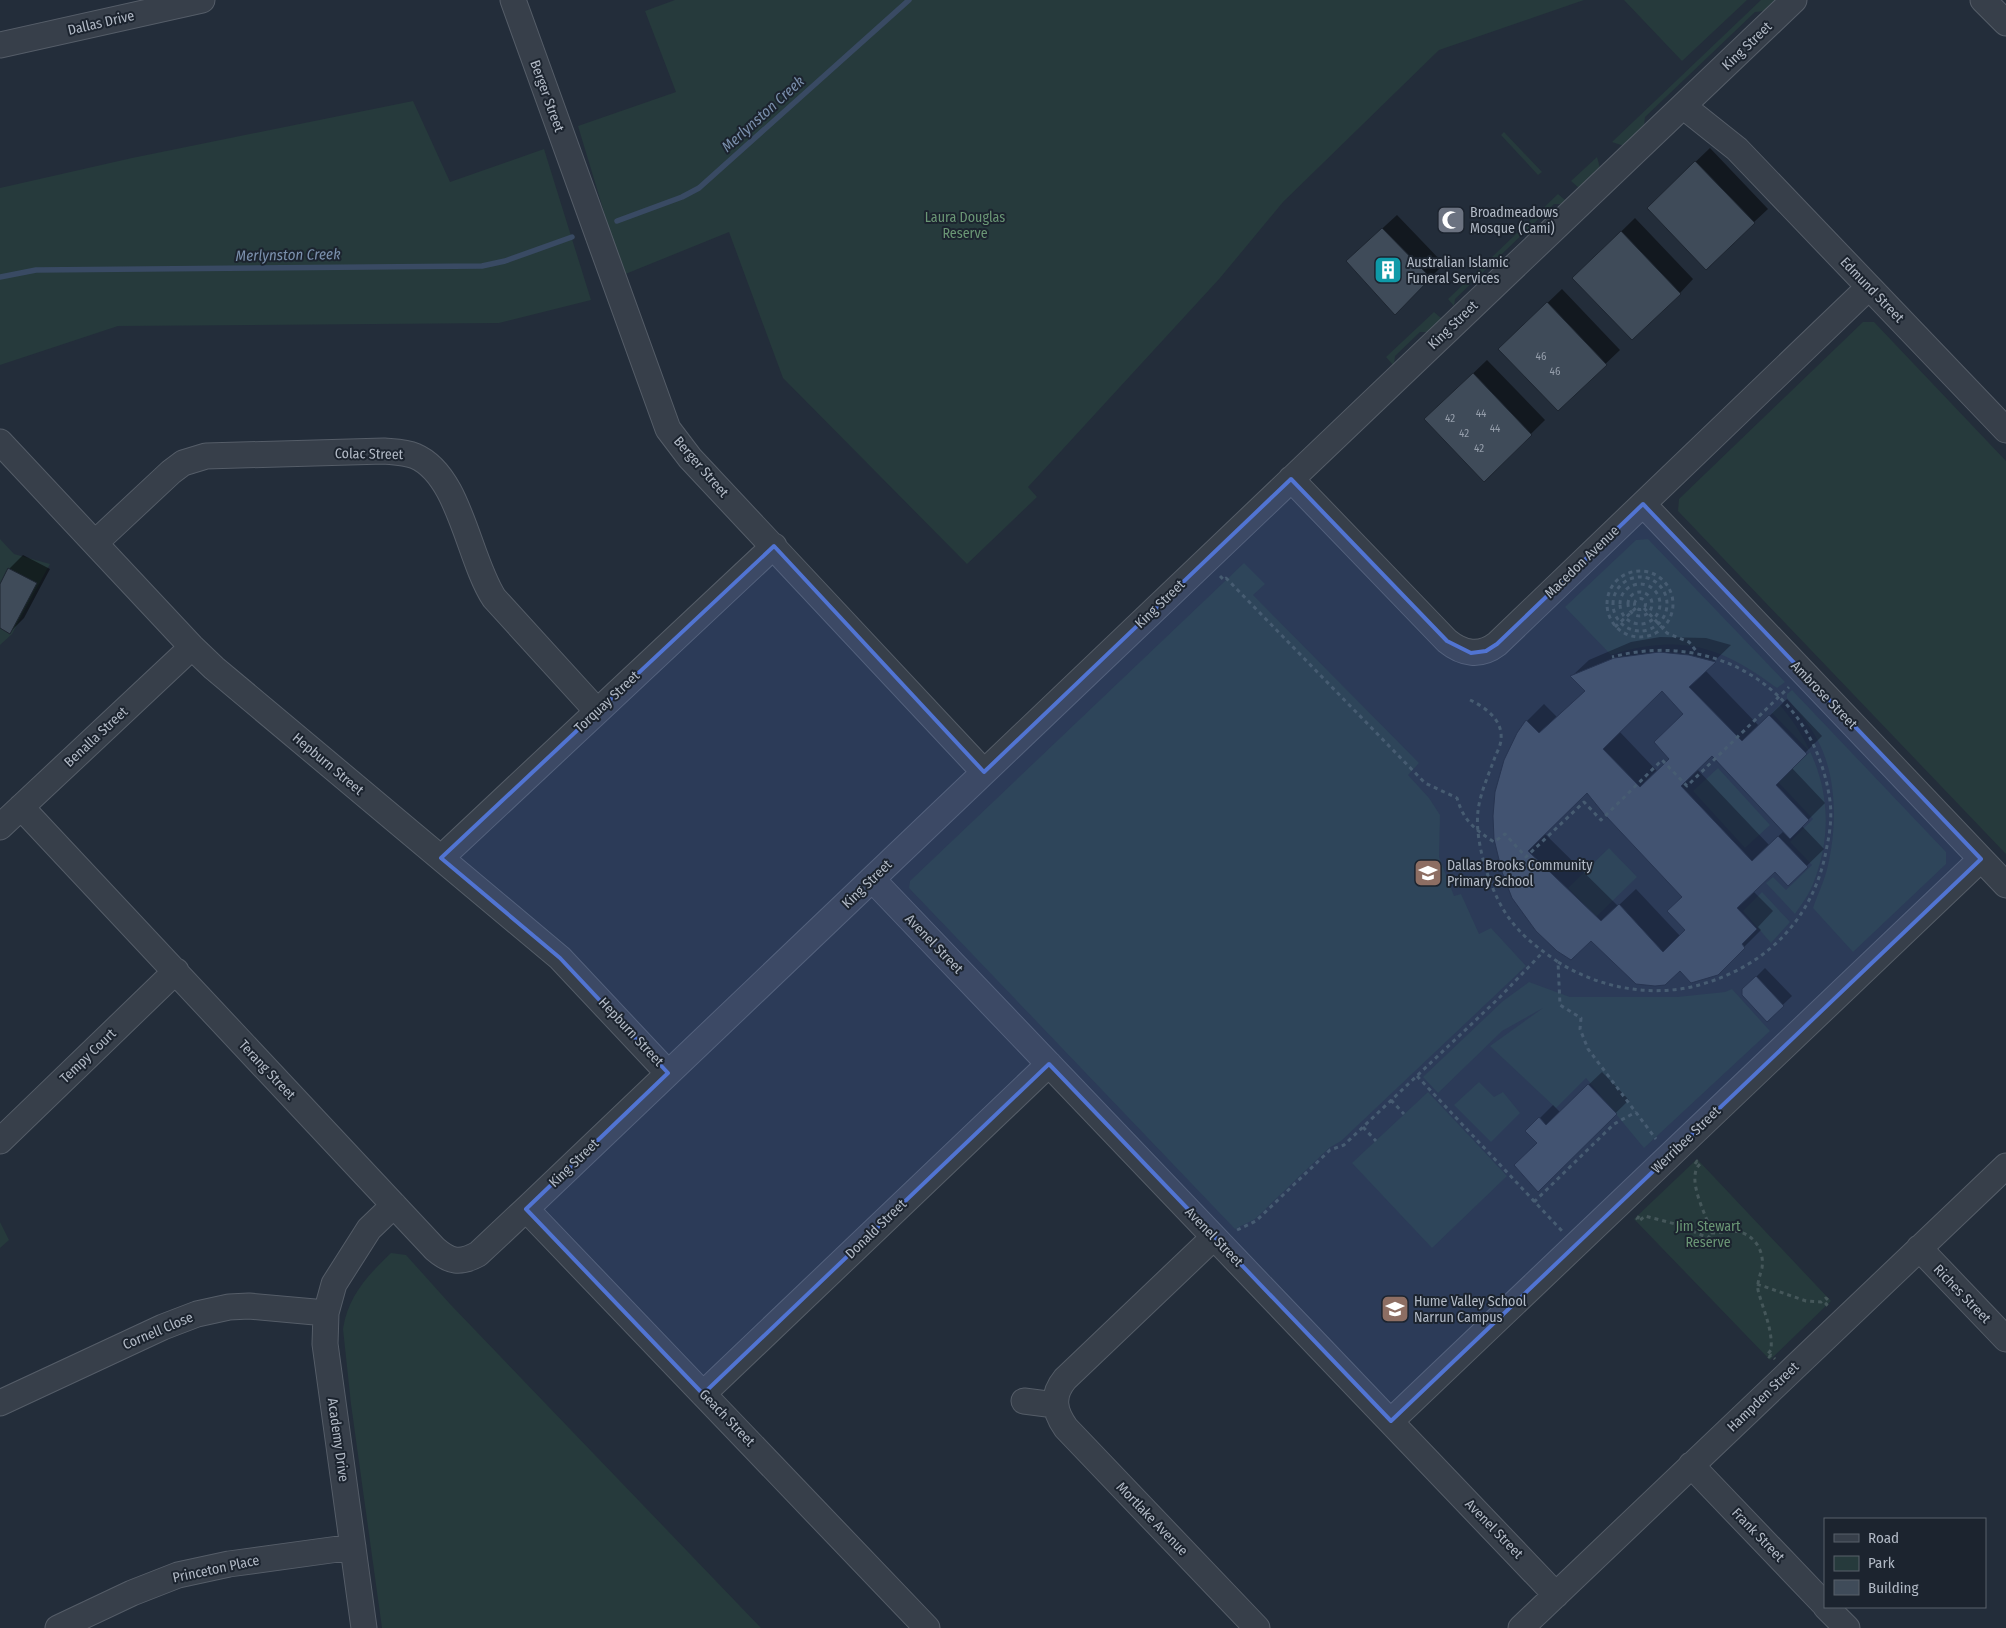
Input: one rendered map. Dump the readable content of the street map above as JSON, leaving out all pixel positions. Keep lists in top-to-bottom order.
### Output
{
  "streets": {
    "street": [
      "Dallas Drive",
      "King Street",
      "Berger Street",
      "Edmund Street",
      "Colac Street",
      "Macedon Avenue",
      "Ambrose Street",
      "Torquay Street",
      "Benalla Street",
      "Hepburn Street",
      "Avenel Street",
      "Tempy Court",
      "Terang Street",
      "Werribee Street",
      "Donald Street",
      "Riches Street",
      "Cornell Close",
      "Hampden Street",
      "Geach Street",
      "Academy Drive",
      "Mortlake Avenue",
      "Frank Street",
      "Princeton Place"
    ]
  },
  "crossings": [
    ["King Street", "Berger Street"],
    ["King Street", "Edmund Street"],
    ["King Street", "Macedon Avenue"],
    ["King Street", "Hepburn Street"],
    ["King Street", "Avenel Street"],
    ["King Street", "Terang Street"],
    ["King Street", "Geach Street"],
    ["Berger Street", "Torquay Street"],
    ["Edmund Street", "Macedon Avenue"],
    ["Colac Street", "Torquay Street"],
    ["Colac Street", "Hepburn Street"],
    ["Macedon Avenue", "Ambrose Street"],
    ["Ambrose Street", "Werribee Street"],
    ["Torquay Street", "Hepburn Street"],
    ["Benalla Street", "Hepburn Street"],
    ["Benalla Street", "Terang Street"],
    ["Avenel Street", "Werribee Street"],
    ["Avenel Street", "Donald Street"],
    ["Avenel Street", "Hampden Street"],
    ["Tempy Court", "Terang Street"],
    ["Terang Street", "Geach Street"],
    ["Terang Street", "Academy Drive"],
    ["Donald Street", "Geach Street"],
    ["Riches Street", "Hampden Street"],
    ["Cornell Close", "Academy Drive"],
    ["Hampden Street", "Frank Street"],
    ["Academy Drive", "Princeton Place"]
  ],
  "water": ["Merlynston Creek"],
  "parks": ["Laura Douglas Reserve", "Jim Stewart Reserve"],
  "places": {
    "mosque": ["Broadmeadows Mosque (Cami)"],
    "building": ["Australian Islamic Funeral Services"],
    "school or university": ["Dallas Brooks Community Primary School", "Hume Valley School Narrun Campus"]
  },
  "house_numbers": [
    "46",
    "46",
    "44",
    "42",
    "44",
    "42",
    "42"
  ],
  "legend": ["Road", "Park", "Building"]
}
